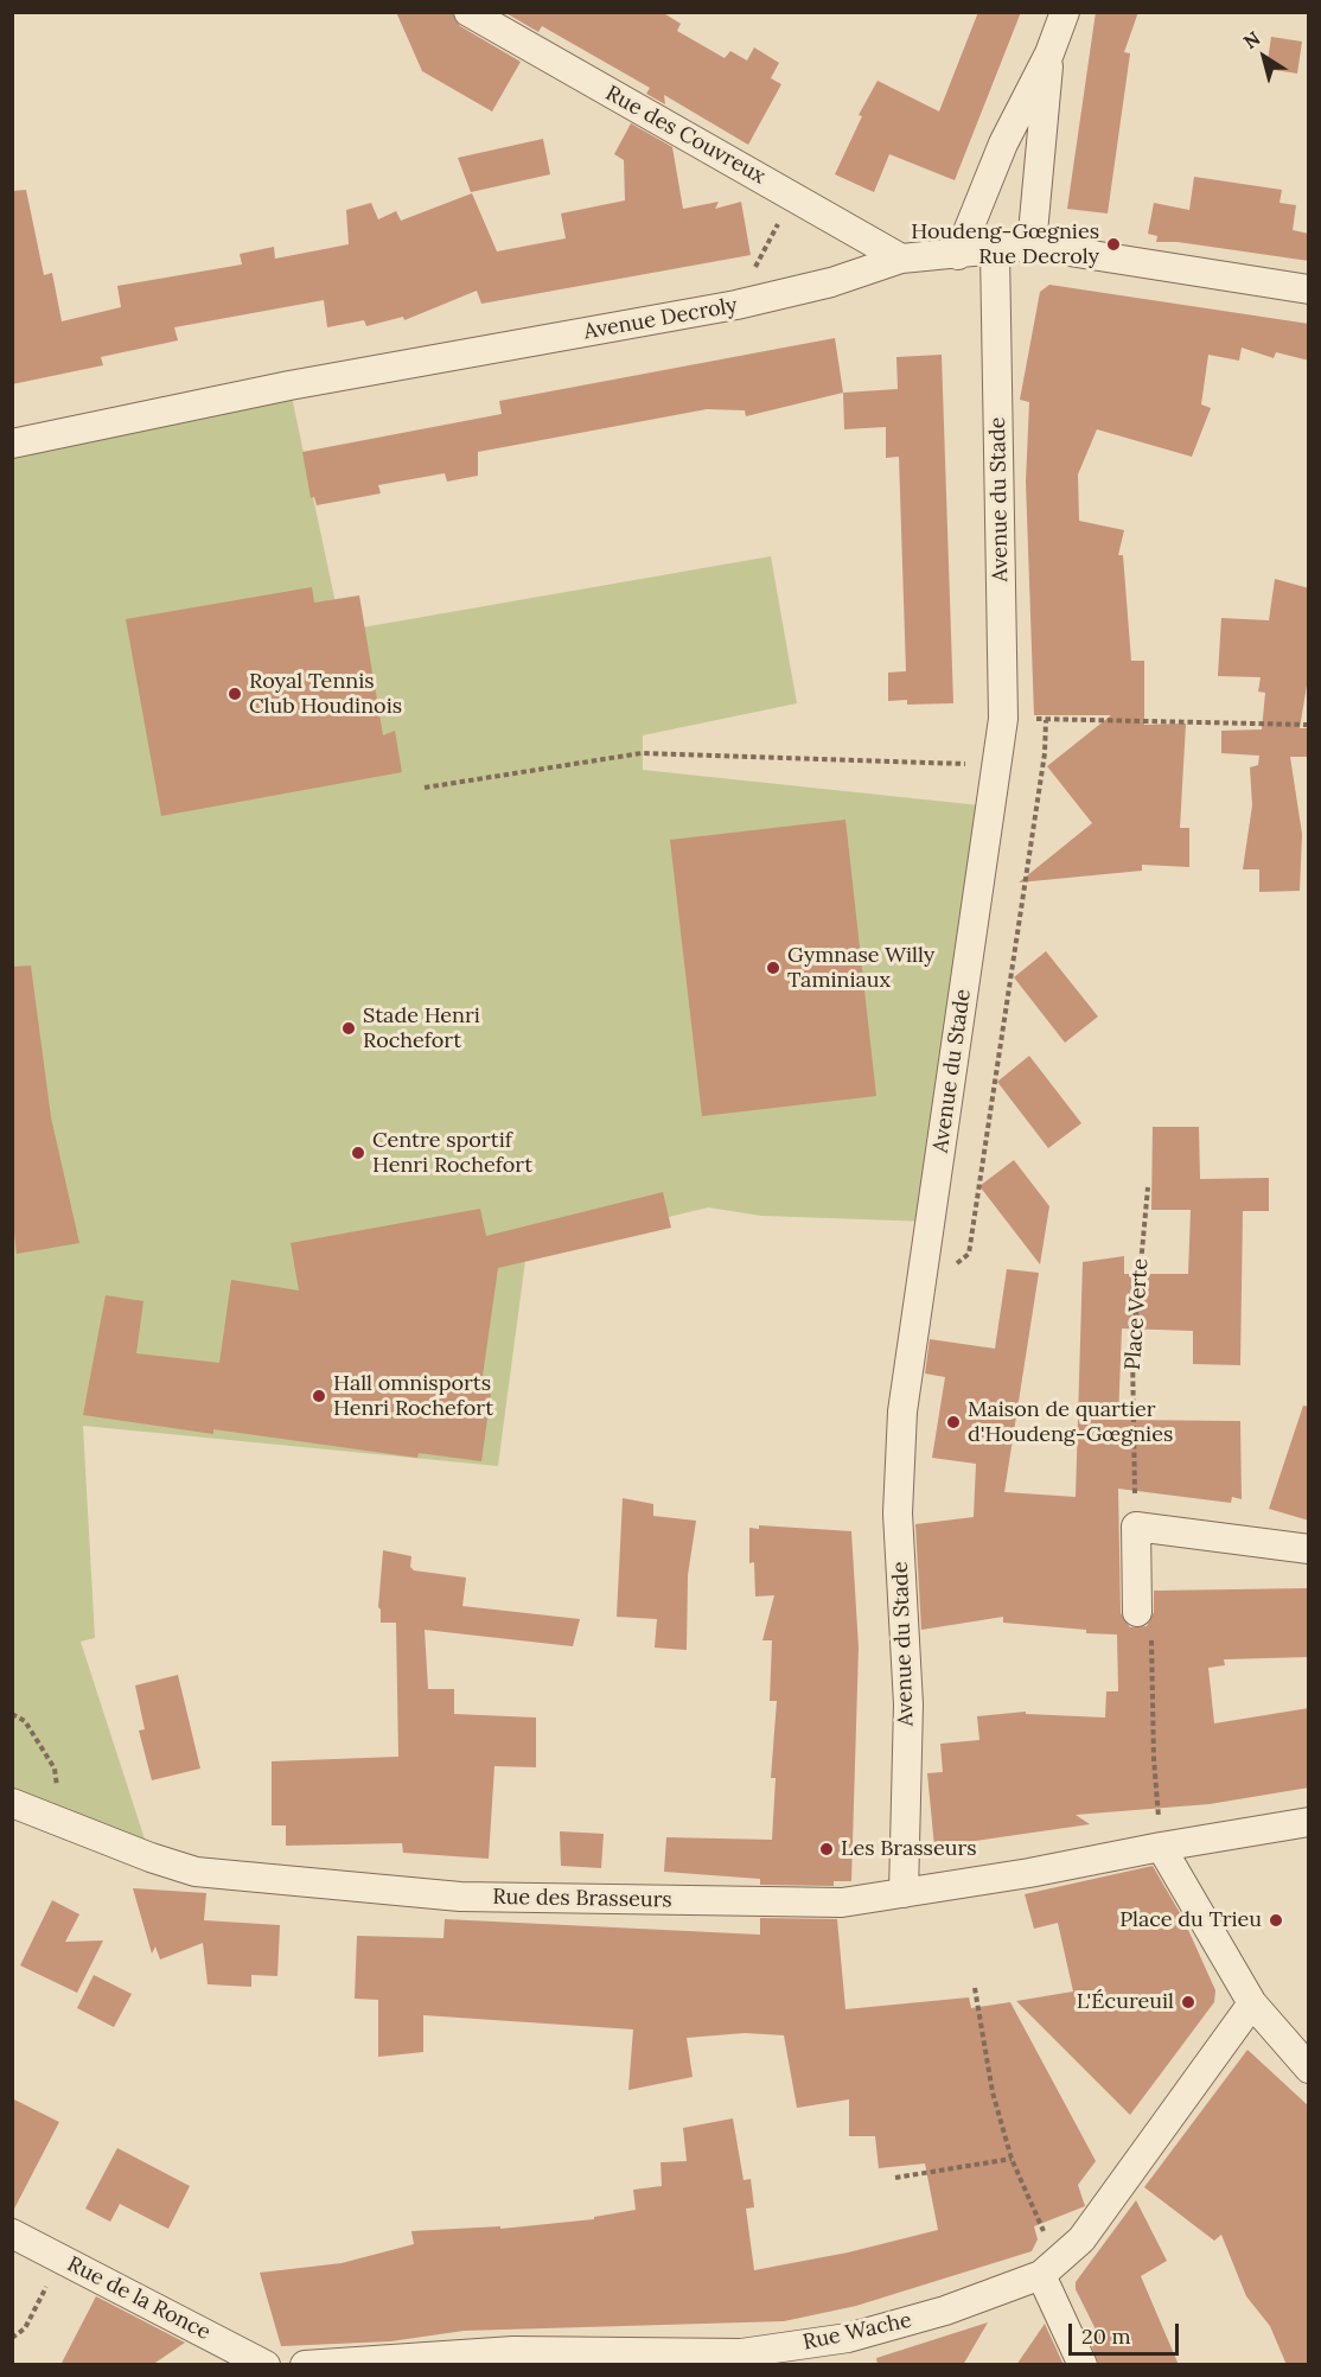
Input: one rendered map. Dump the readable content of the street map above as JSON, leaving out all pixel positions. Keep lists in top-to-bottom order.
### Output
{
  "streets": {
    "street": [
      "Rue des Couvreux",
      "Avenue Decroly",
      "Avenue du Stade",
      "Rue des Brasseurs",
      "Rue de la Ronce",
      "Rue Wache"
    ],
    "path": ["Place Verte"]
  },
  "crossings": [
    ["Rue des Couvreux", "Avenue Decroly"],
    ["Avenue Decroly", "Avenue du Stade"],
    ["Avenue du Stade", "Rue des Brasseurs"]
  ],
  "places": [
    "Houdeng-Gœgnies Rue Decroly",
    "Royal Tennis Club Houdinois",
    "Gymnase Willy Taminiaux",
    "Stade Henri Rochefort",
    "Centre sportif Henri Rochefort",
    "Hall omnisports Henri Rochefort",
    "Maison de quartier d'Houdeng-Gœgnies",
    "Les Brasseurs",
    "Place du Trieu",
    "L'Écureuil"
  ],
  "scale_bar": "20 m",
  "north": "top left"
}
